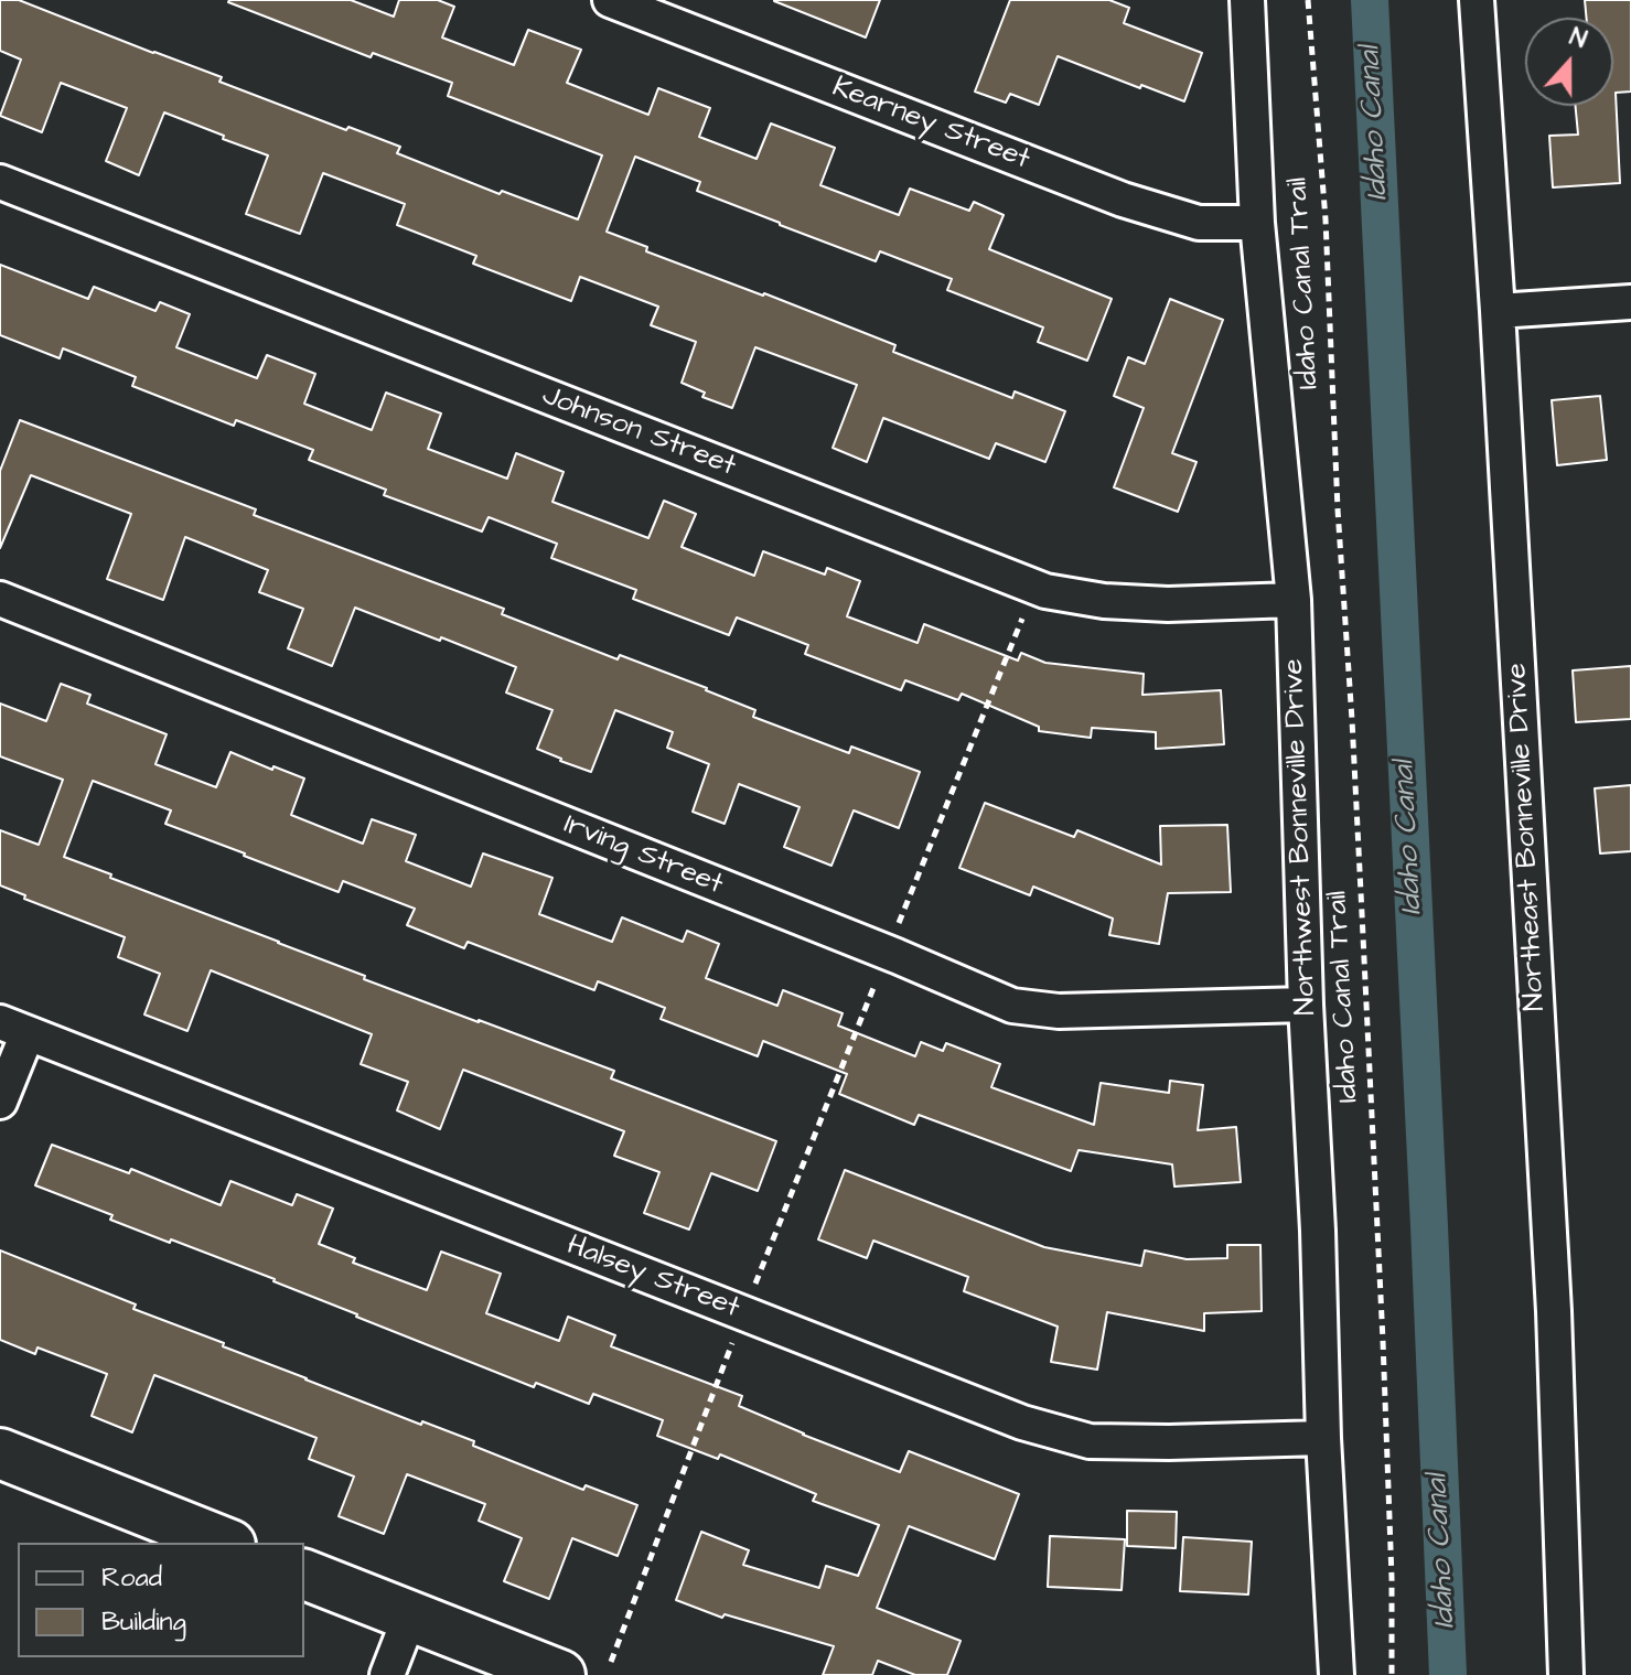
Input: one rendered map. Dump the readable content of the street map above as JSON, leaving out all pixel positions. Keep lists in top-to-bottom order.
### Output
{
  "streets": {
    "street": [
      "Kearney Street",
      "Johnson Street",
      "Northwest Bonneville Drive",
      "Northeast Bonneville Drive",
      "Irving Street",
      "Halsey Street"
    ],
    "path": ["Idaho Canal Trail"]
  },
  "crossings": [
    ["Kearney Street", "Northwest Bonneville Drive"],
    ["Johnson Street", "Northwest Bonneville Drive"],
    ["Northwest Bonneville Drive", "Irving Street"],
    ["Northwest Bonneville Drive", "Halsey Street"]
  ],
  "water": ["Idaho Canal"],
  "legend": ["Road", "Building"],
  "north": "top"
}
